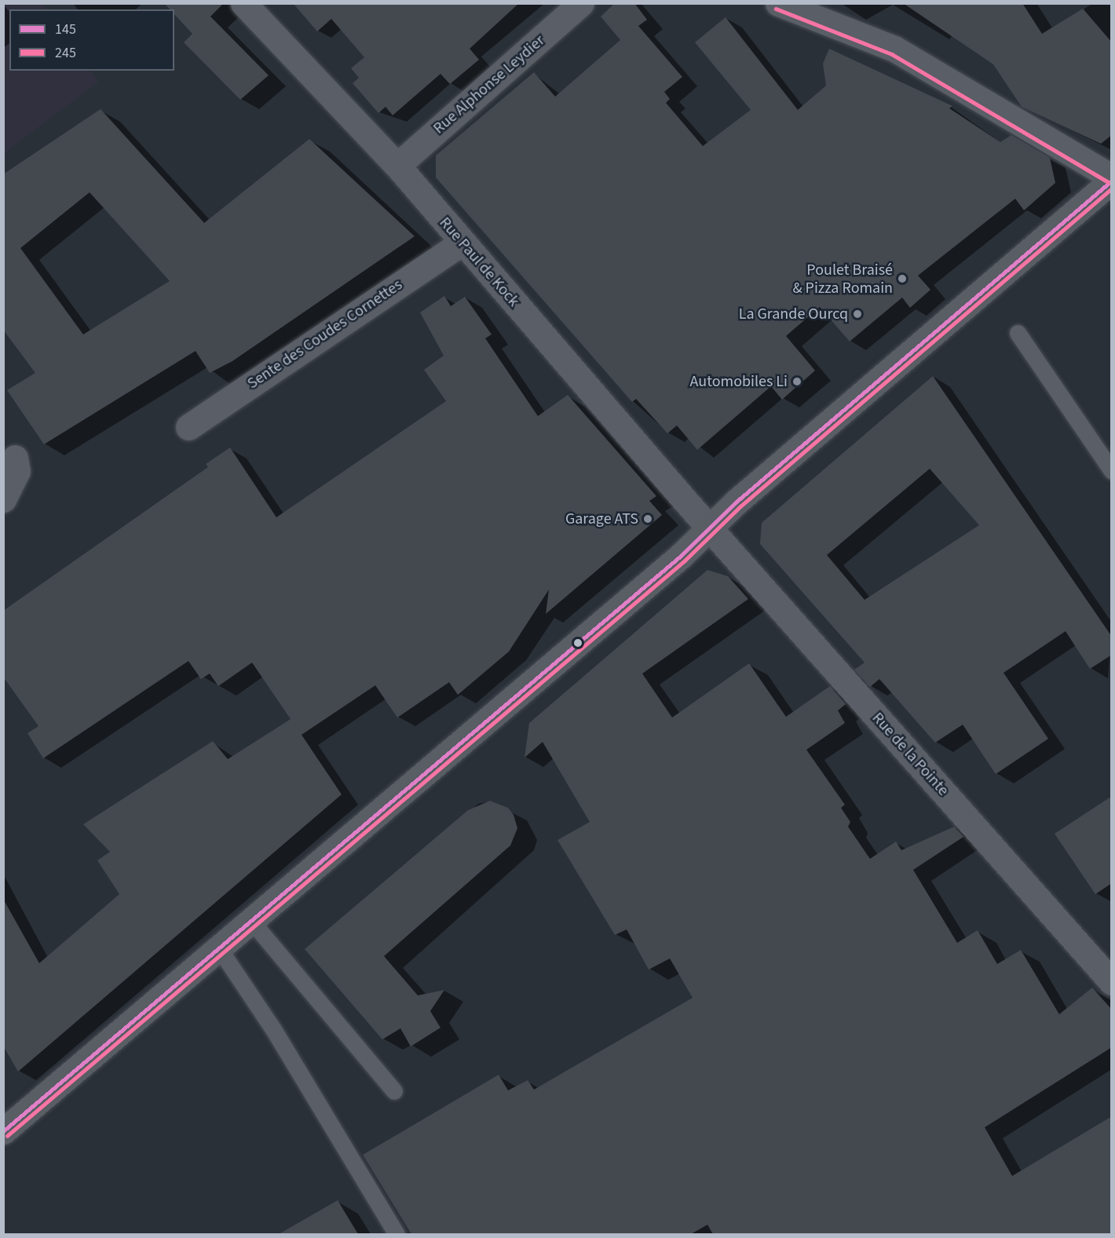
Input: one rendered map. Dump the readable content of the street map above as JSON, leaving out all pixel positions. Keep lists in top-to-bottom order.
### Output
{
  "streets": {
    "street": [
      "Rue Alphonse Leydier",
      "Rue Paul de Kock",
      "Sente des Coudes Cornettes",
      "Rue de la Pointe"
    ]
  },
  "crossings": [
    ["Rue Alphonse Leydier", "Rue Paul de Kock"],
    ["Rue Paul de Kock", "Sente des Coudes Cornettes"],
    ["Rue Paul de Kock", "Rue de la Pointe"]
  ],
  "places": [
    "Poulet Braisé & Pizza Romain",
    "La Grande Ourcq",
    "Automobiles Li",
    "Garage ATS"
  ],
  "lines": ["transit line 245", "transit line 145"],
  "legend": ["145", "245"]
}
